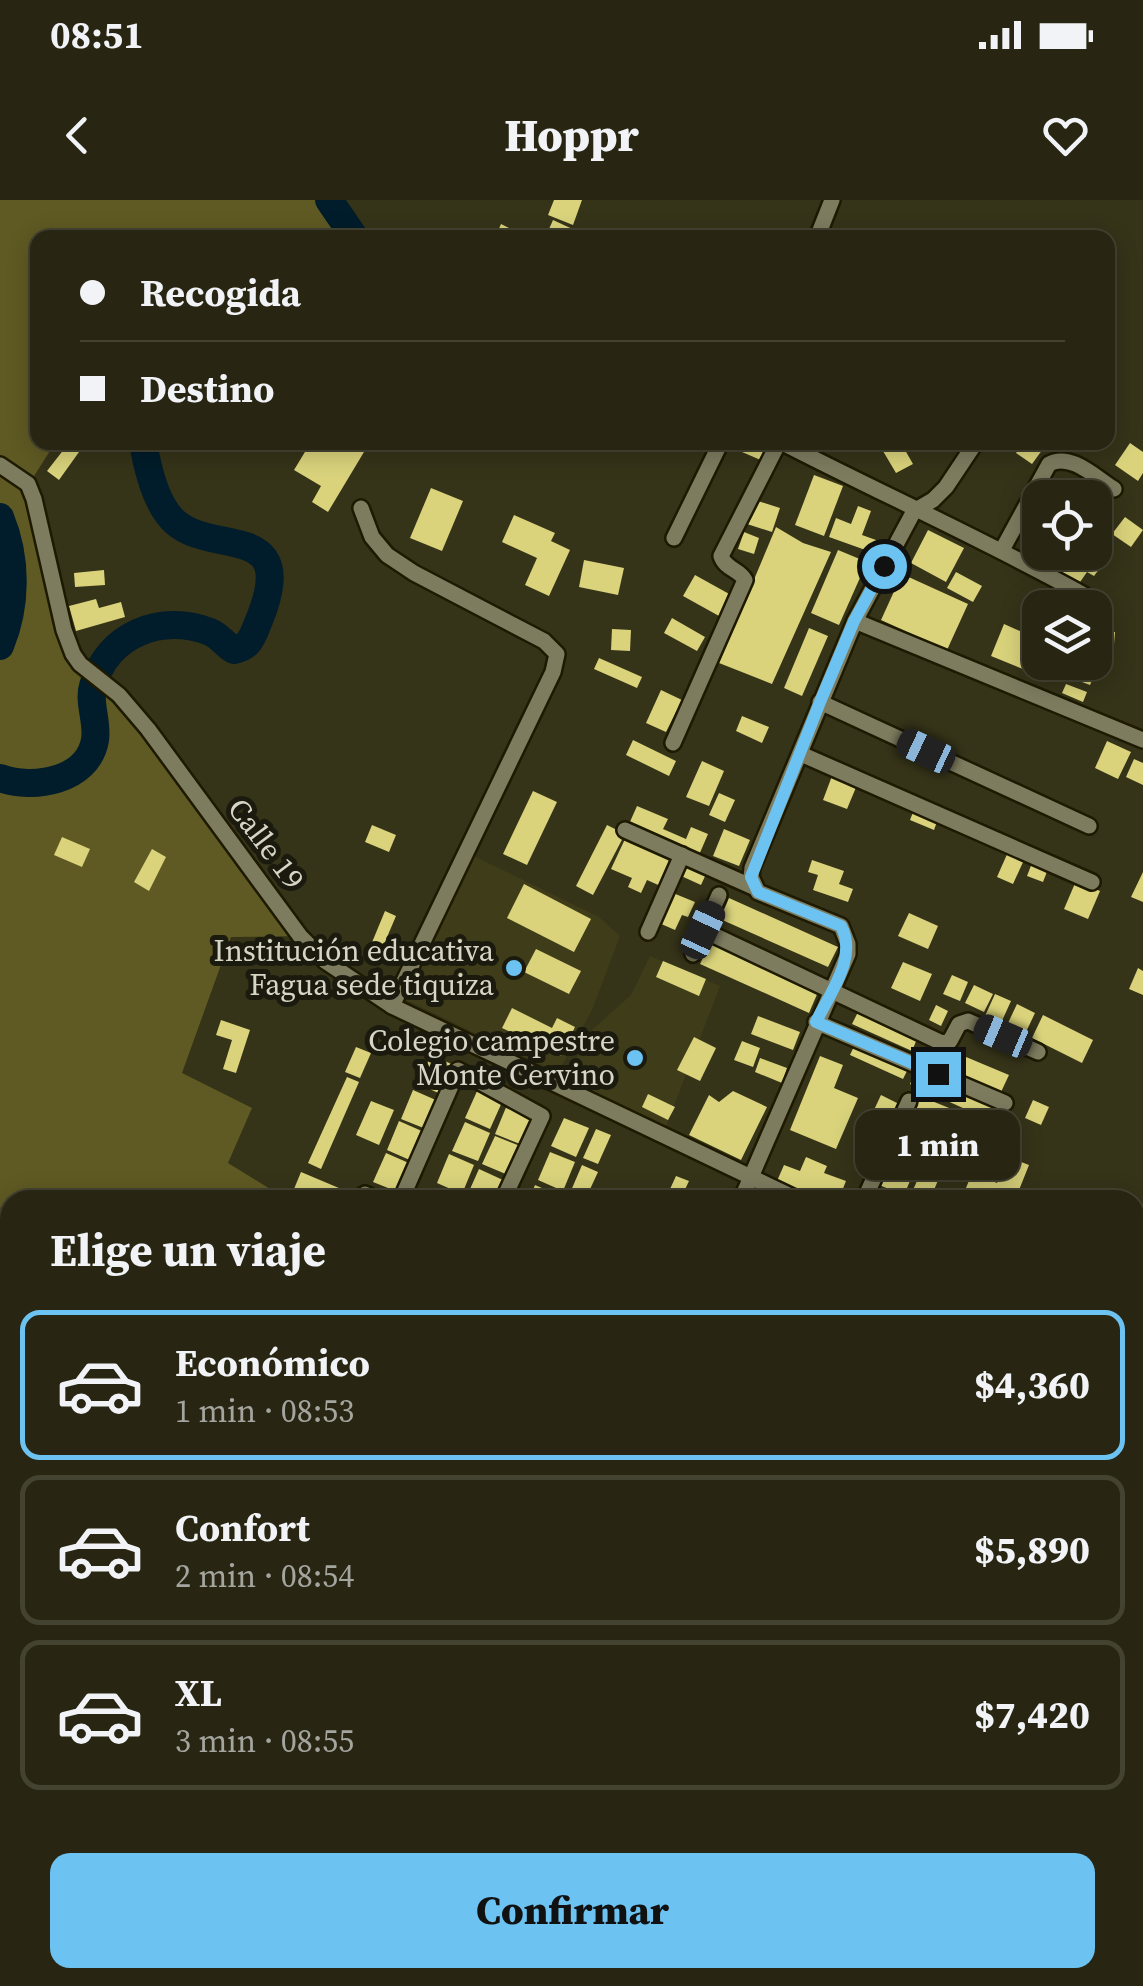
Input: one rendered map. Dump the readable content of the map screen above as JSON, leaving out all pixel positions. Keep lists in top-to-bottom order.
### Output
{
  "streets": {
    "street": ["Calle 19"]
  },
  "places": ["Institución educativa Fagua sede tiquiza", "Colegio campestre Monte Cervino"],
  "page": {
    "status": "08:51",
    "header": "Hoppr",
    "banner": ["Recogida", "Destino"],
    "bubble": "1 min",
    "heading": "Elige un viaje",
    "list": [
      {
        "name": "Económico",
        "note": "1 min · 08:53",
        "value": "$4,360"
      },
      {
        "name": "Confort",
        "note": "2 min · 08:54",
        "value": "$5,890"
      },
      {
        "name": "XL",
        "note": "3 min · 08:55",
        "value": "$7,420"
      }
    ],
    "buttons": "Confirmar"
  }
}
